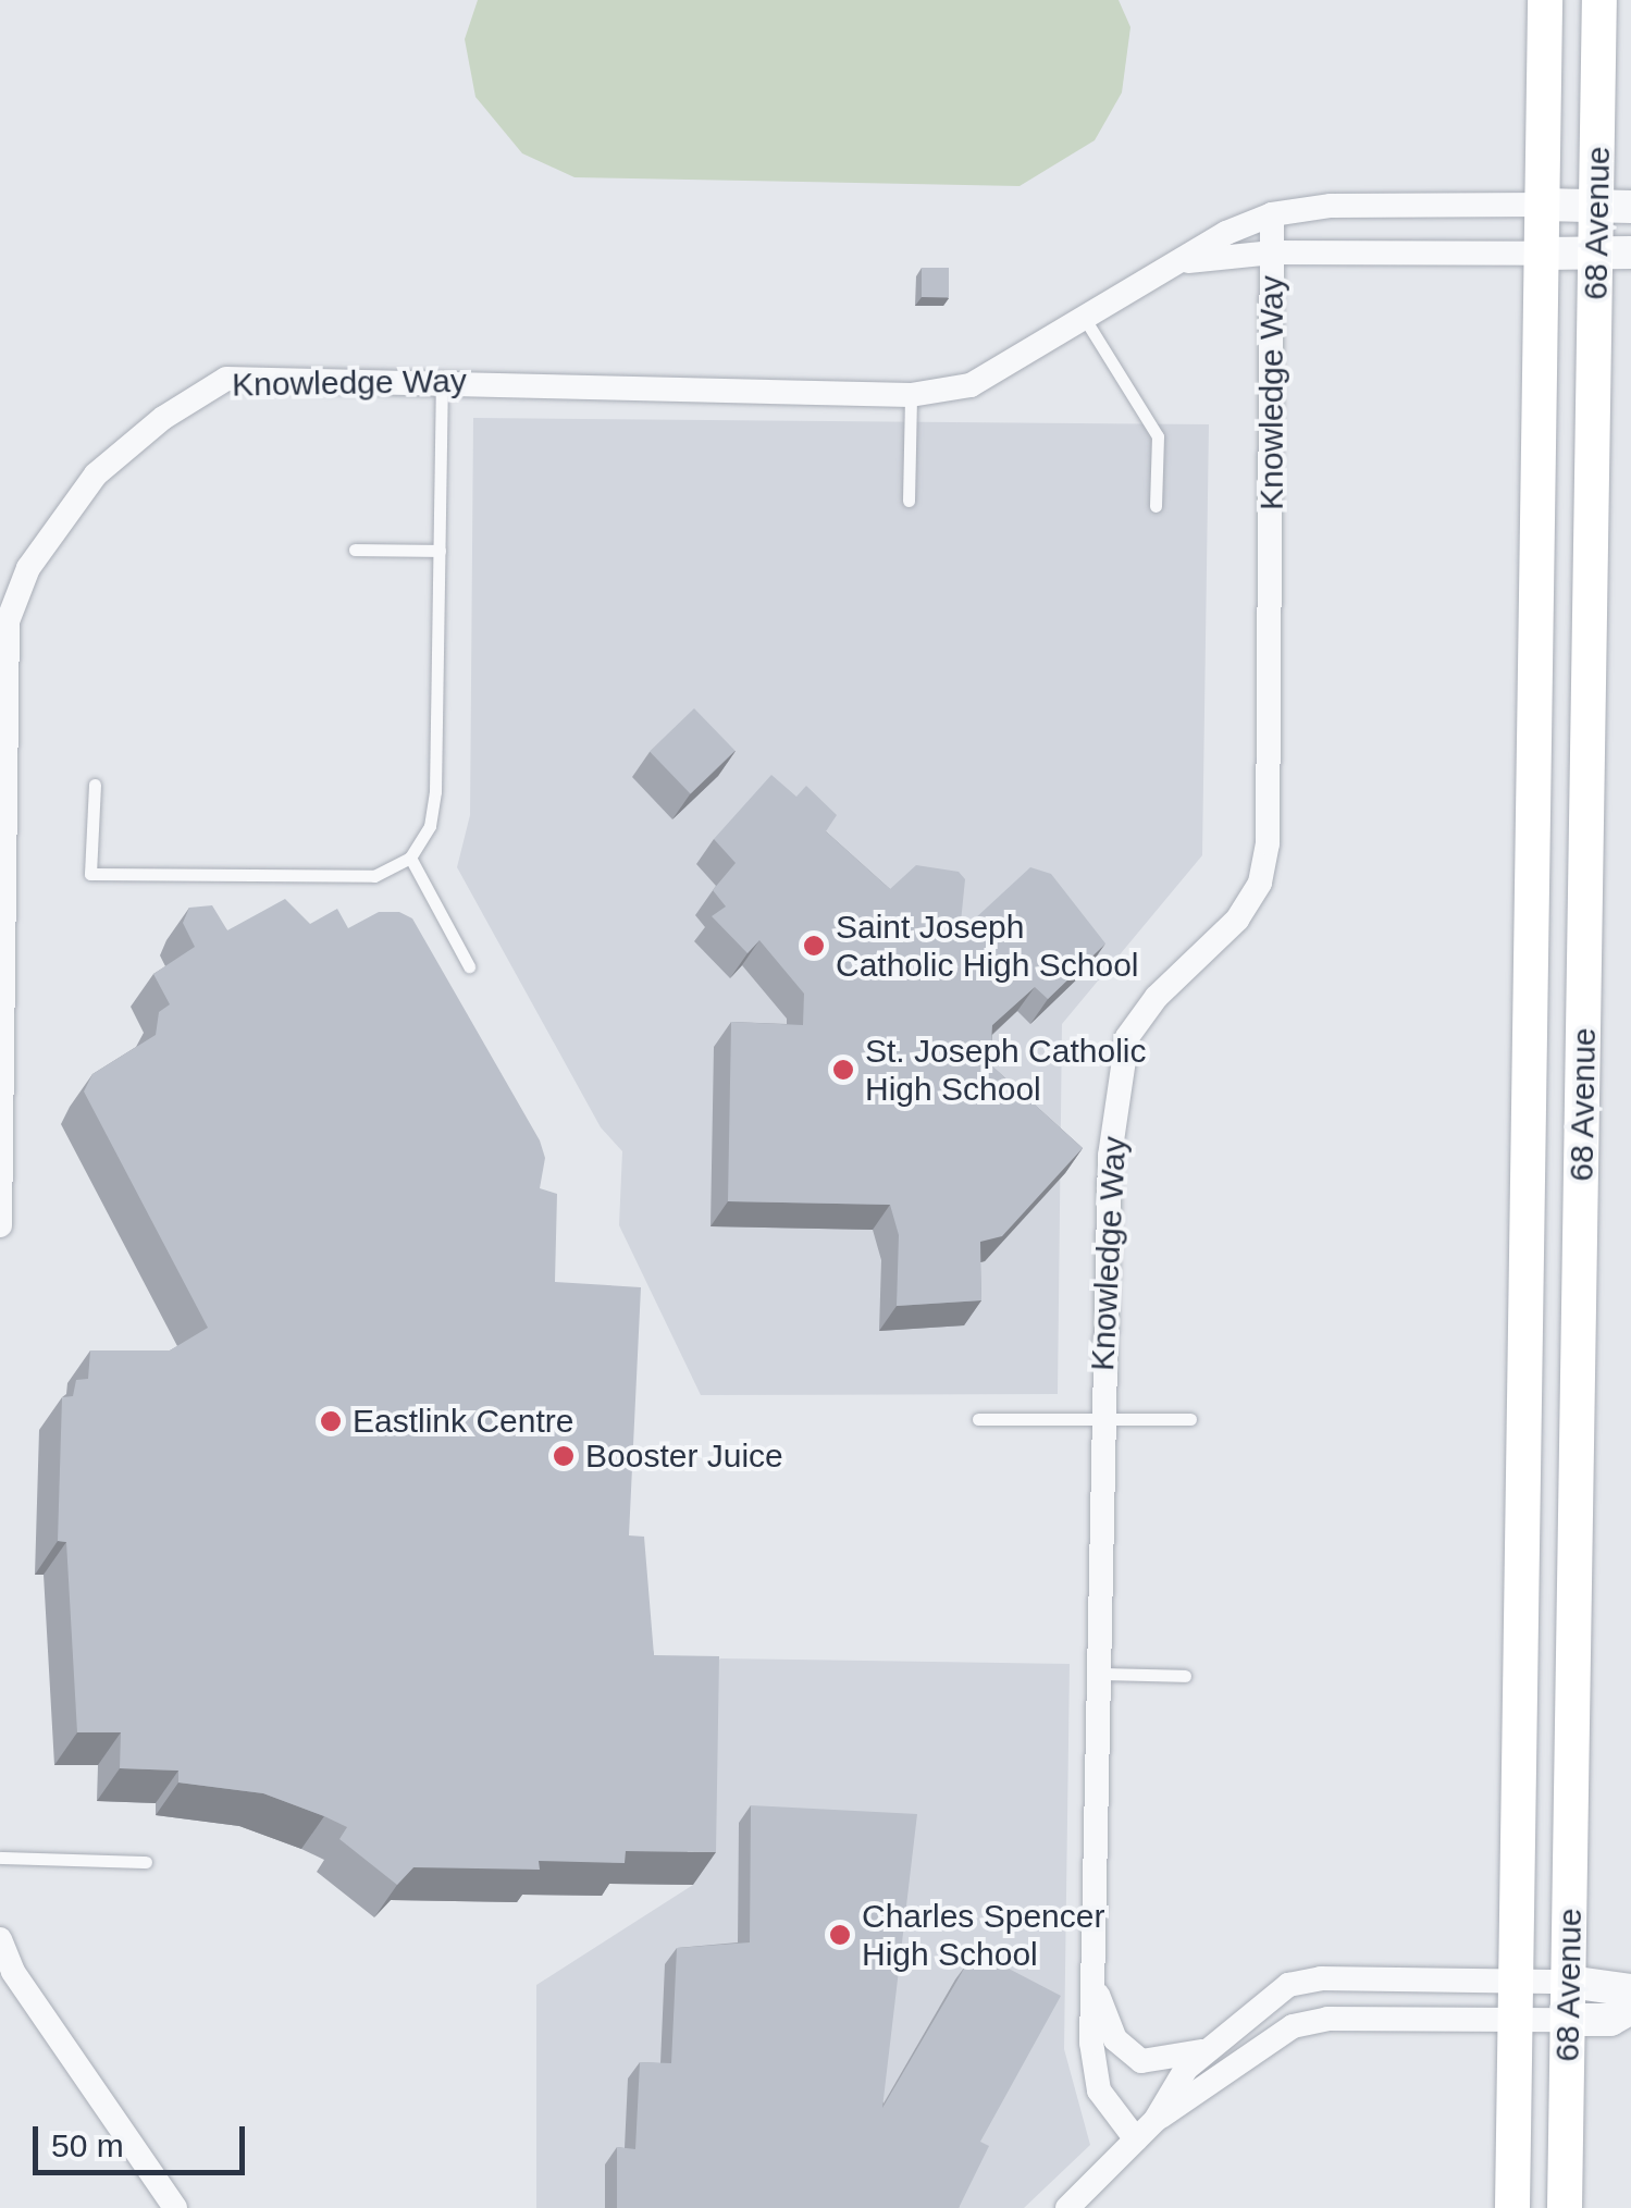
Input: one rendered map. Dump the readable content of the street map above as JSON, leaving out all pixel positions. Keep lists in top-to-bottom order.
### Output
{
  "streets": {
    "main road": ["68 Avenue"],
    "street": ["Knowledge Way"]
  },
  "crossings": [
    ["68 Avenue", "Knowledge Way"]
  ],
  "places": [
    "Saint Joseph Catholic High School",
    "St. Joseph Catholic High School",
    "Eastlink Centre",
    "Booster Juice",
    "Charles Spencer High School"
  ],
  "scale_bar": "50 m"
}
